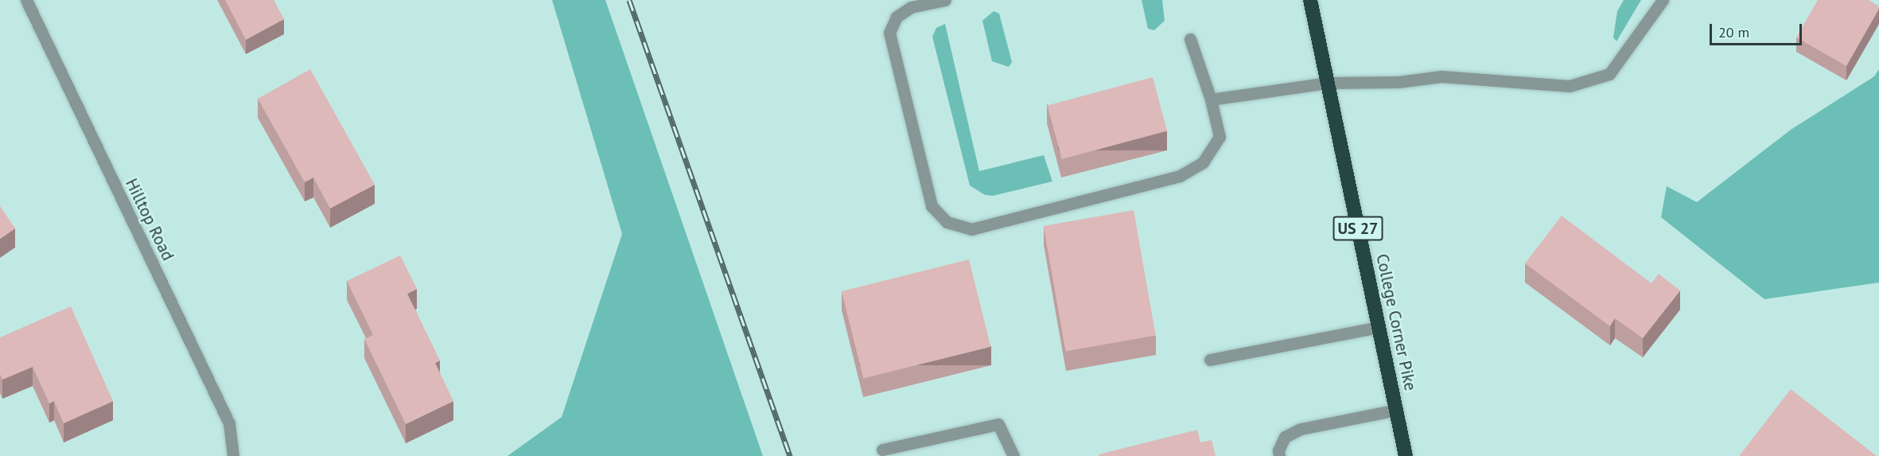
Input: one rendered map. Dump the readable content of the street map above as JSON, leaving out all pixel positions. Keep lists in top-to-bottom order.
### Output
{
  "streets": {
    "highway": ["US 27", "College Corner Pike"],
    "street": ["Hilltop Road"]
  },
  "scale_bar": "20 m"
}
